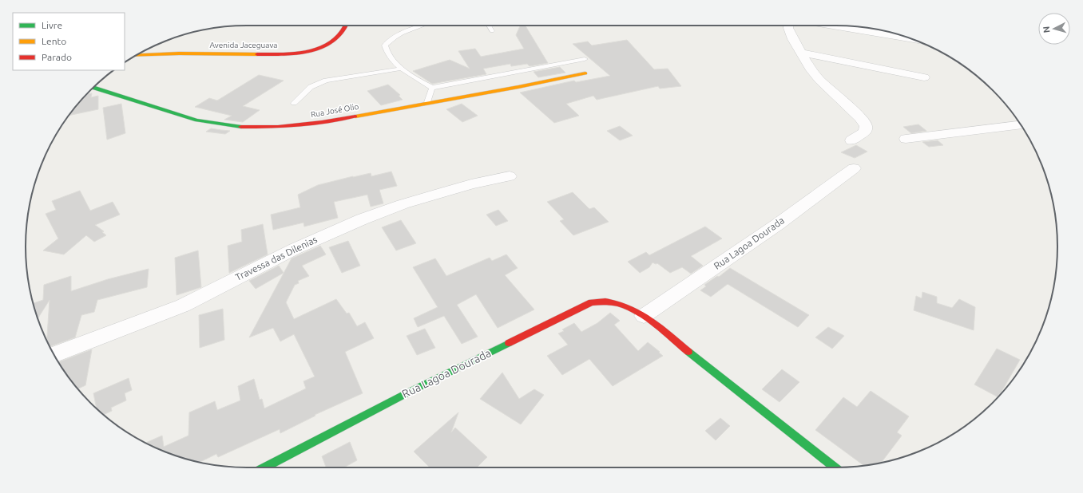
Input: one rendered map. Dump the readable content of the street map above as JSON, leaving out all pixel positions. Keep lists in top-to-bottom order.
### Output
{
  "streets": {
    "street": [
      "Avenida Jaceguava",
      "Rua José Olio",
      "Rua Lagoa Dourada",
      "Travessa das Dilenias"
    ]
  },
  "legend": ["Livre", "Lento", "Parado"],
  "north": "left"
}
